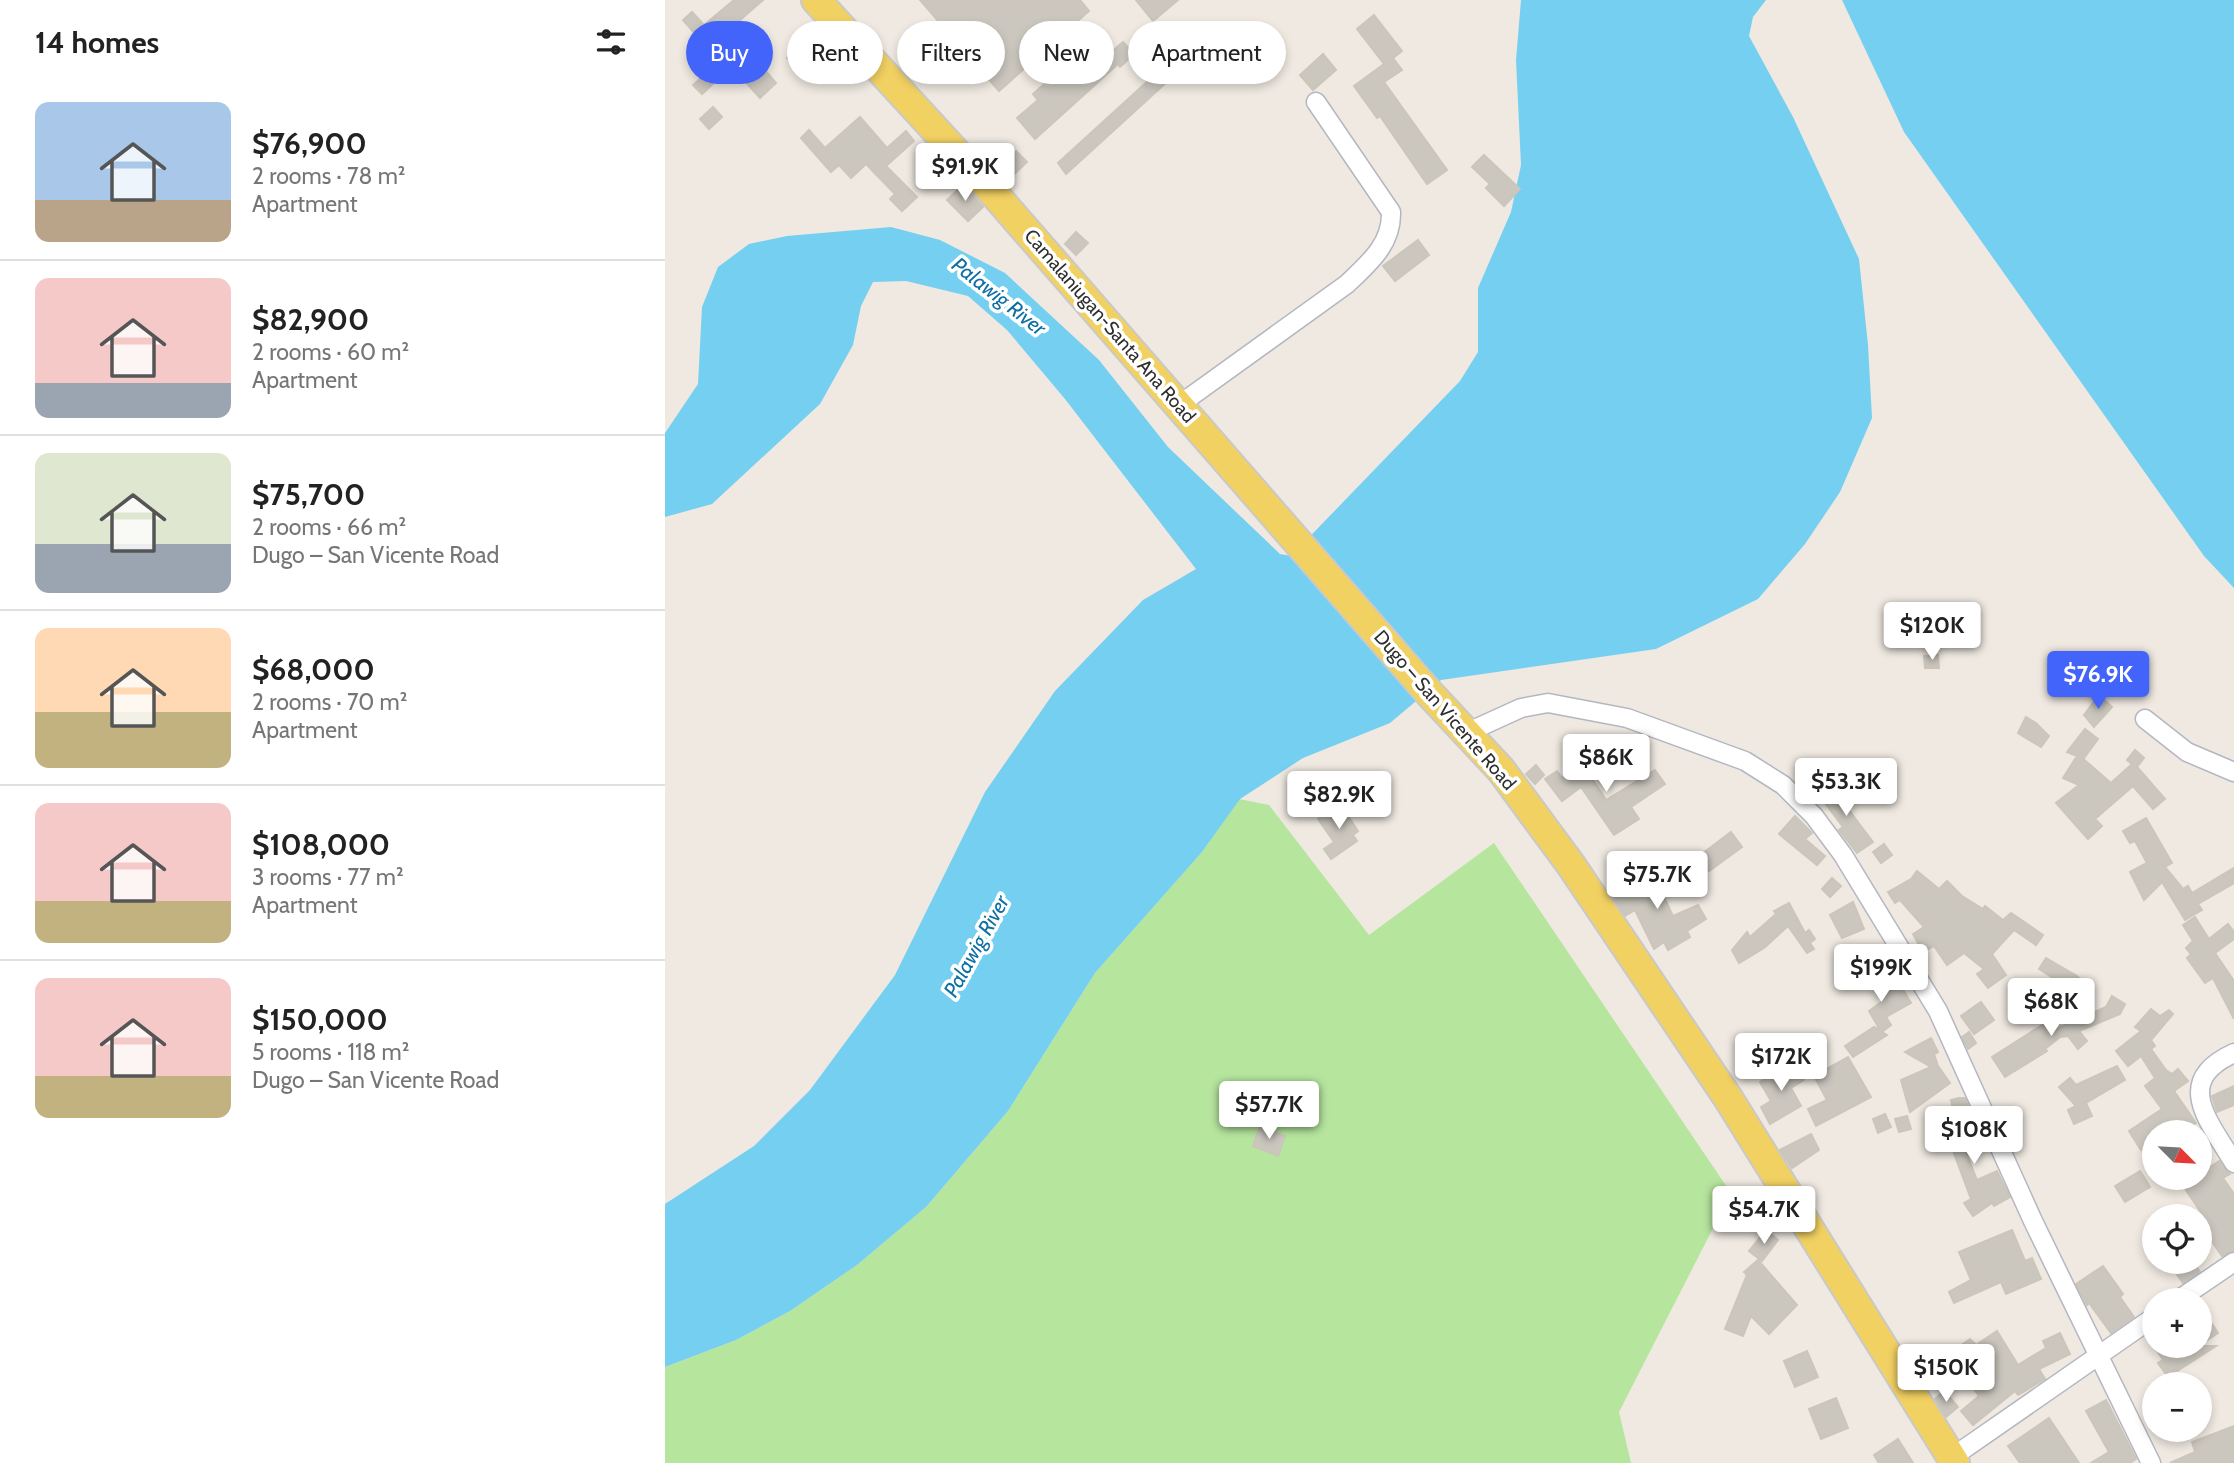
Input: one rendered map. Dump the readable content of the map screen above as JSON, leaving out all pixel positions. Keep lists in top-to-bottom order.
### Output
{
  "streets": {
    "main road": ["Camalaniugan-Santa Ana Road", "Dugo – San Vicente Road"]
  },
  "crossings": [
    ["Camalaniugan-Santa Ana Road", "Dugo – San Vicente Road"]
  ],
  "water": ["Palawig River"],
  "north": "bottom right",
  "page": {
    "heading": "14 homes",
    "chip": [
      "Buy",
      "Rent",
      "Filters",
      "New",
      "Apartment"
    ],
    "list": [
      {
        "name": "$76,900",
        "note": "2 rooms · 78 m² · Apartment"
      },
      {
        "name": "$82,900",
        "note": "2 rooms · 60 m² · Apartment"
      },
      {
        "name": "$75,700",
        "note": "2 rooms · 66 m² · Dugo – San Vicente Road"
      },
      {
        "name": "$68,000",
        "note": "2 rooms · 70 m² · Apartment"
      },
      {
        "name": "$108,000",
        "note": "3 rooms · 77 m² · Apartment"
      },
      {
        "name": "$150,000",
        "note": "5 rooms · 118 m² · Dugo – San Vicente Road"
      }
    ],
    "price": [
      "$91.9K",
      "$120K",
      "$76.9K",
      "$86K",
      "$53.3K",
      "$82.9K",
      "$75.7K",
      "$199K",
      "$68K",
      "$172K",
      "$57.7K",
      "$108K",
      "$54.7K",
      "$150K"
    ],
    "map_buttons": ["+", "−"]
  }
}
